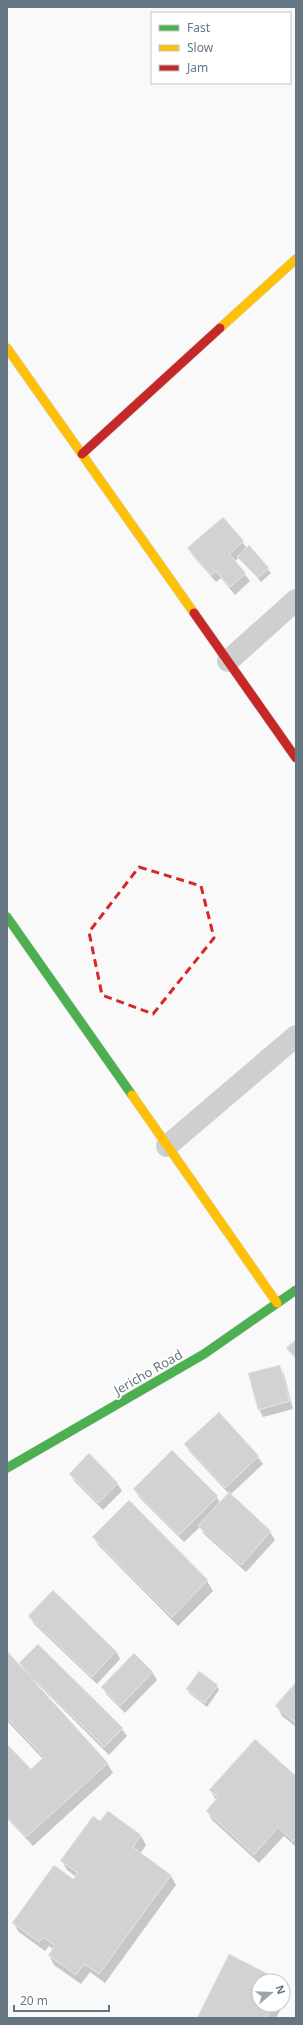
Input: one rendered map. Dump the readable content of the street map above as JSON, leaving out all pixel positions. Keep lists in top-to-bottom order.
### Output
{
  "streets": {
    "street": ["Jericho Road"]
  },
  "legend": ["Fast", "Slow", "Jam"],
  "scale_bar": "20 m",
  "north": "right"
}
